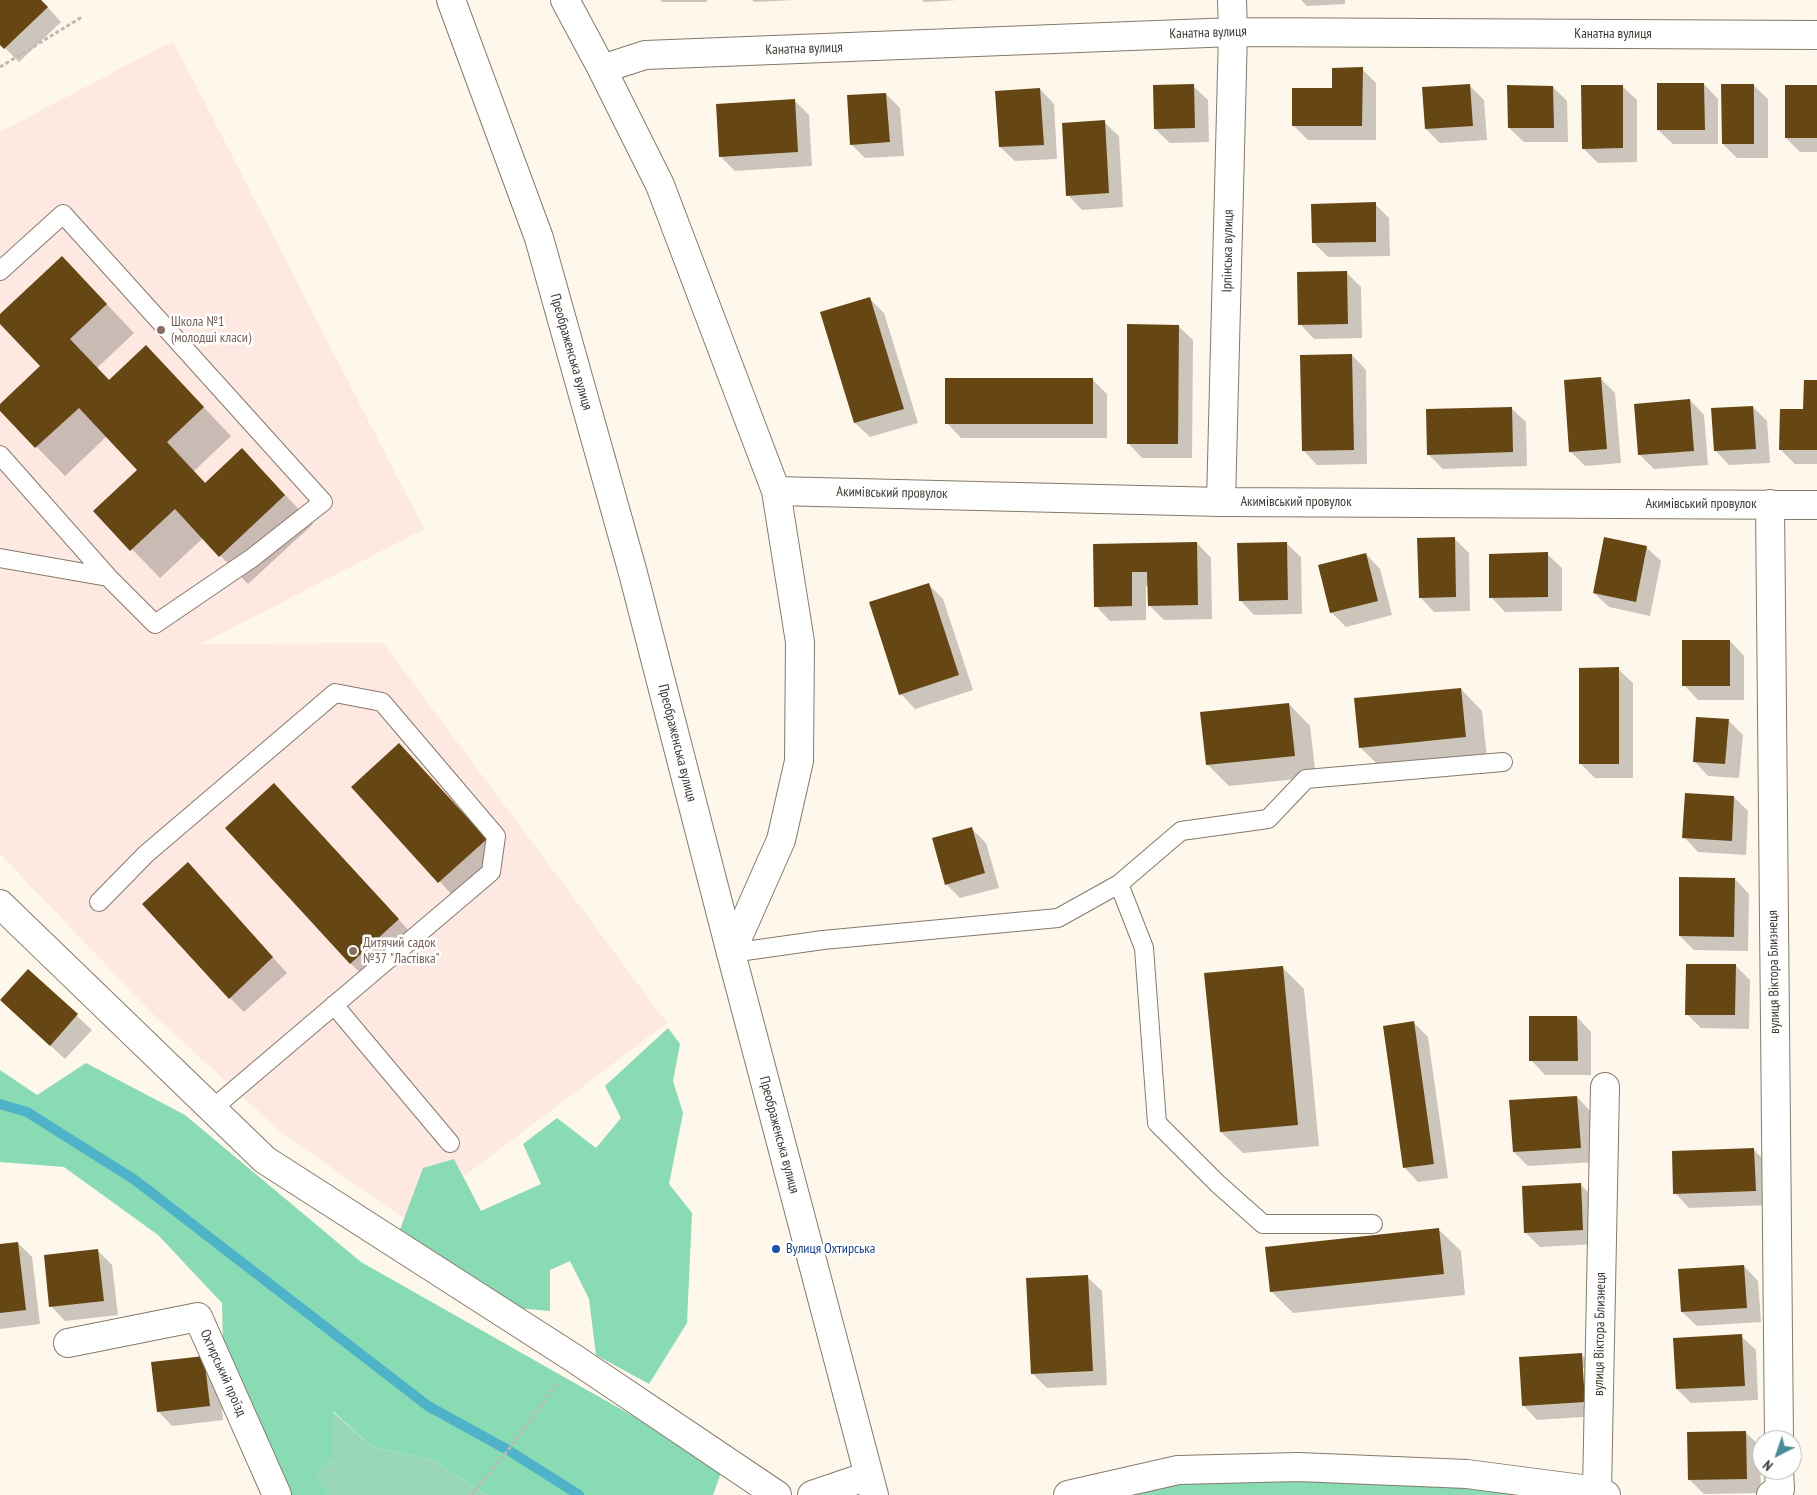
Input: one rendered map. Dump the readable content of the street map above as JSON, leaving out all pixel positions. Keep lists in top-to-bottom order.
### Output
{
  "streets": {
    "street": [
      "Канатна вулиця",
      "Ірпінська вулиця",
      "Преображенська вулиця",
      "Акимівський провулок",
      "вулиця Віктора Близнеця",
      "Охтирський проїзд"
    ]
  },
  "crossings": [
    ["Канатна вулиця", "Ірпінська вулиця"],
    ["Ірпінська вулиця", "Акимівський провулок"],
    ["Акимівський провулок", "вулиця Віктора Близнеця"]
  ],
  "places": ["Школа №1 (молодші класи)", "Дитячий садок №37 \"Ластівка\"", "Вулиця Охтирська"],
  "north": "bottom left"
}
